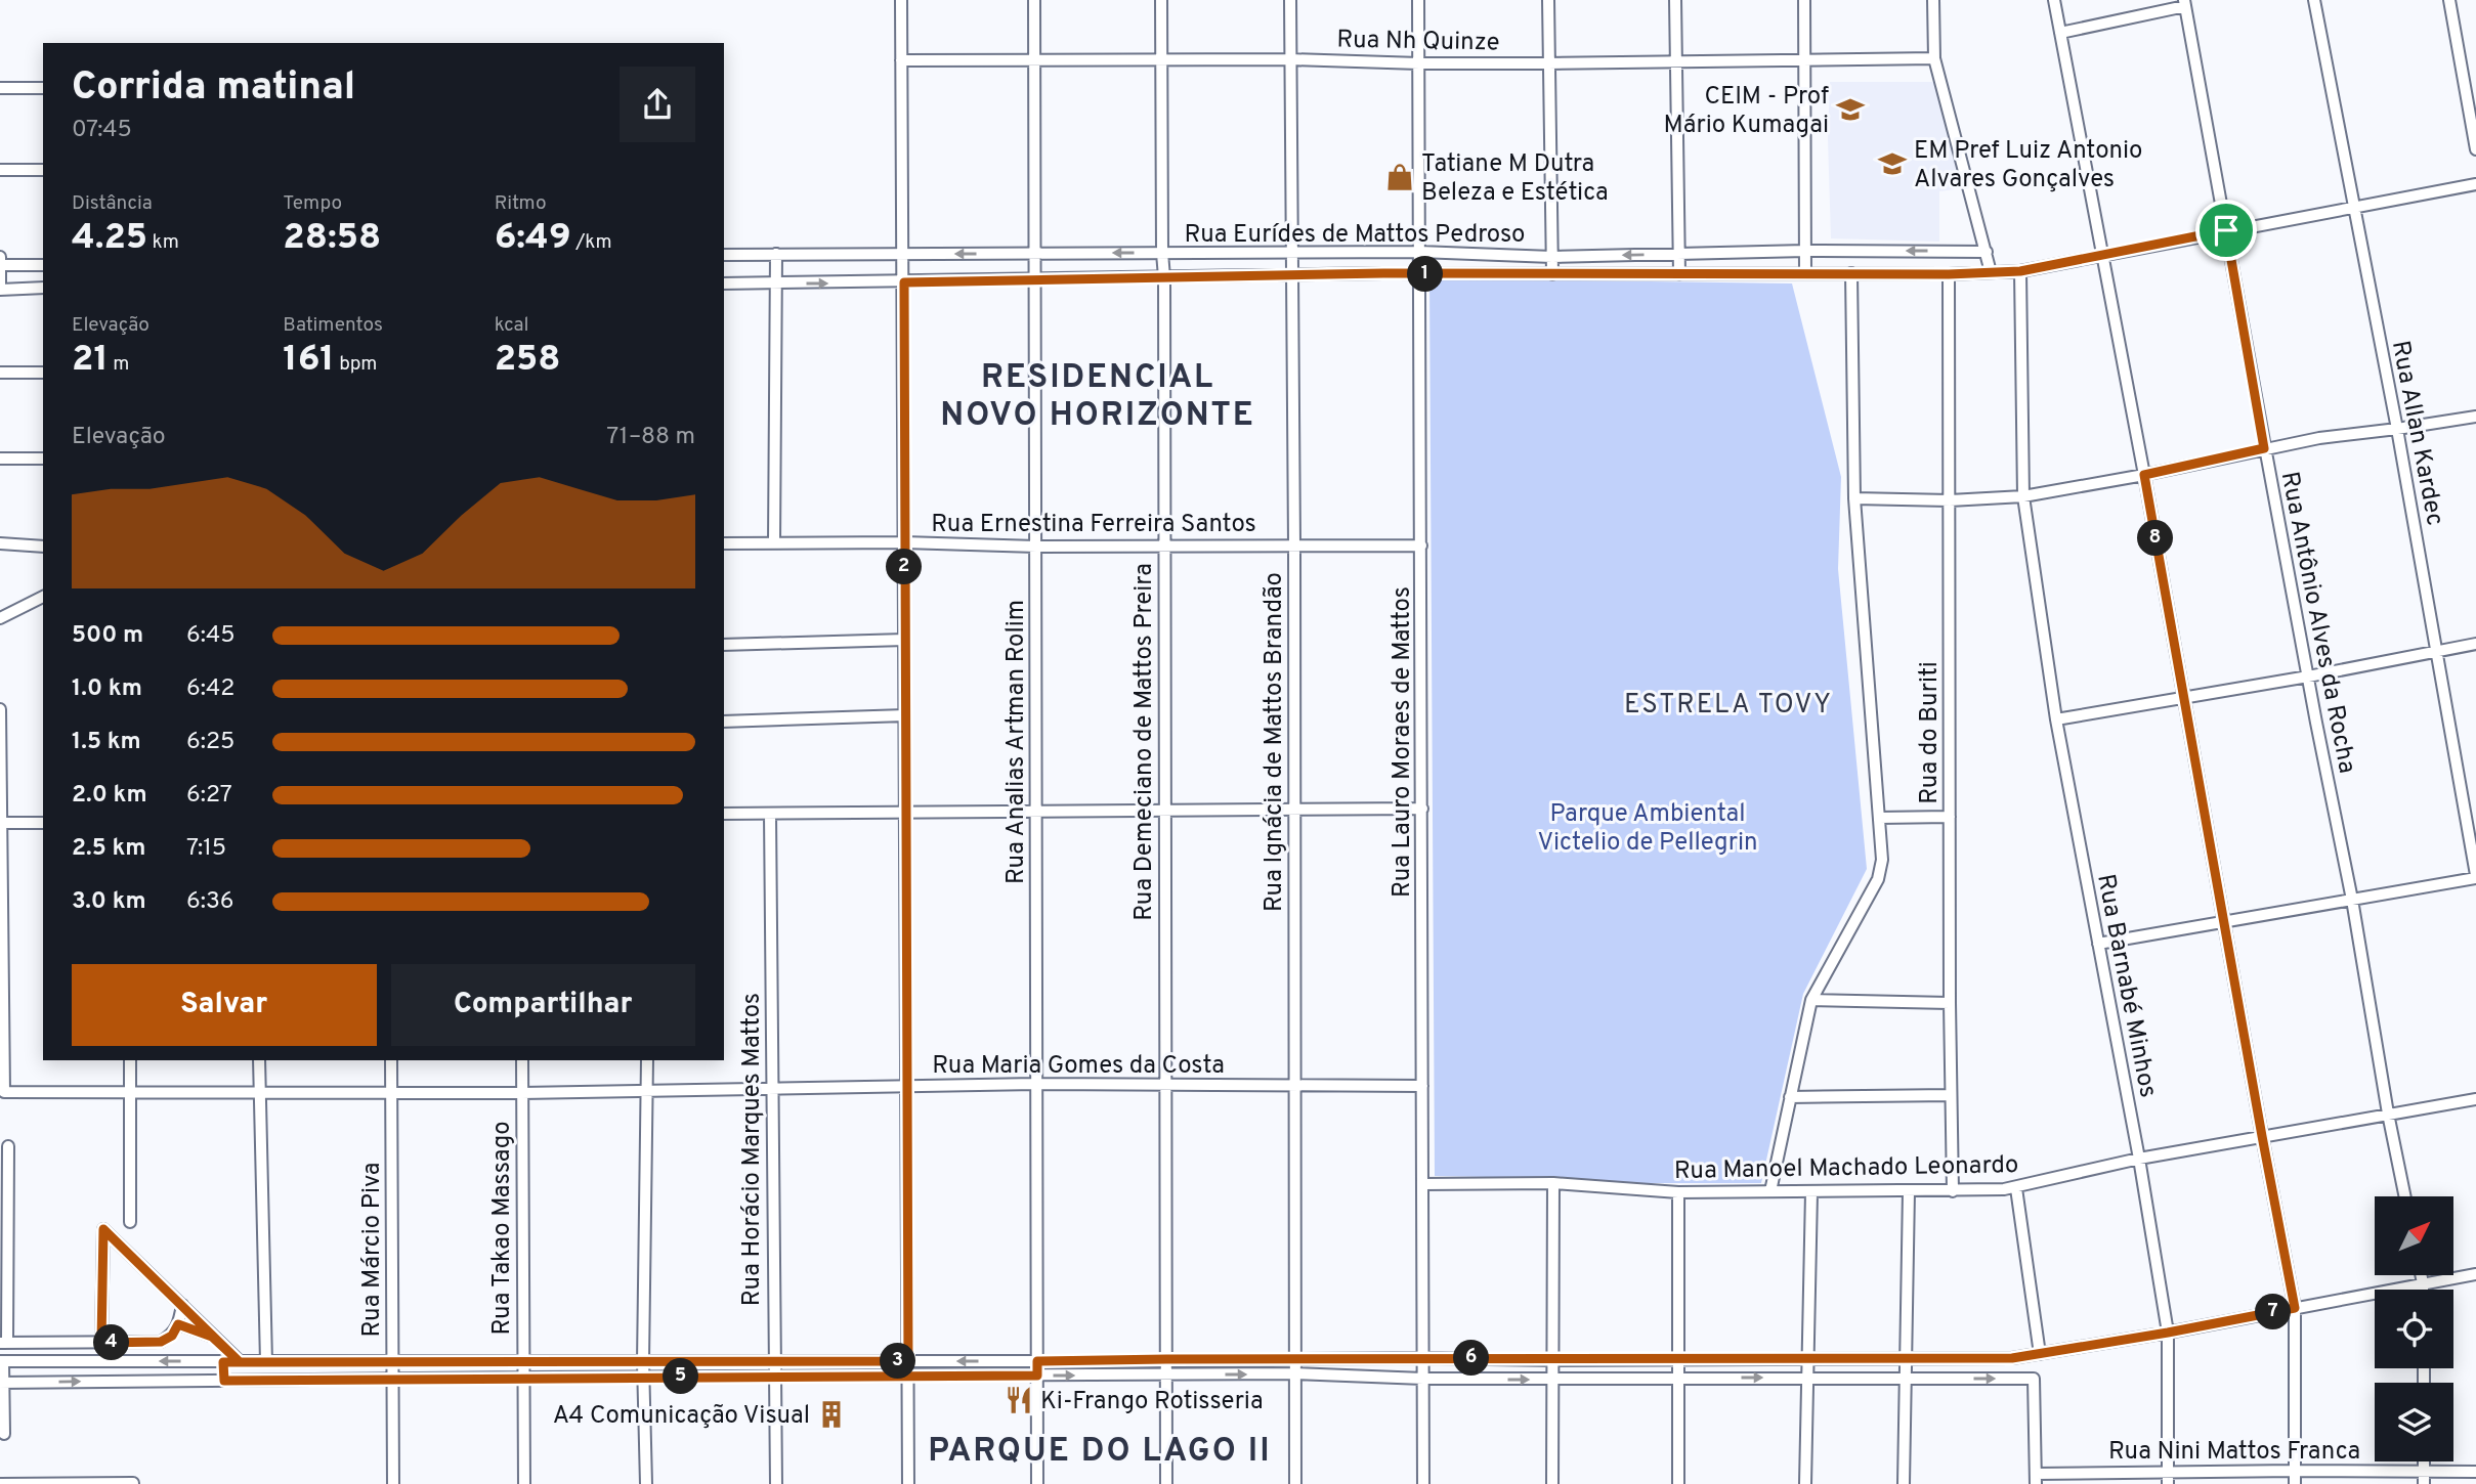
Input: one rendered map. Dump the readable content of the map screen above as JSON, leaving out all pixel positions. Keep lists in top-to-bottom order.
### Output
{
  "streets": {
    "street": [
      "Rua Nh Quinze",
      "Rua Eurídes de Mattos Pedroso",
      "Rua Allan Kardec",
      "Rua Ernestina Ferreira Santos",
      "Rua Antônio Alves da Rocha",
      "Rua do Buriti",
      "Rua Analias Artman Rolim",
      "Rua Demeciano de Mattos Preira",
      "Rua Ignácia de Mattos Brandão",
      "Rua Lauro Moraes de Mattos",
      "Rua Barnabé Minhos",
      "Rua Maria Gomes da Costa",
      "Rua Horácio Marques Mattos",
      "Rua Manoel Machado Leonardo",
      "Rua Takao Massago",
      "Rua Márcio Piva",
      "Rua Nini Mattos Franca"
    ]
  },
  "crossings": [
    ["Rua Nh Quinze", "Rua Analias Artman Rolim"],
    ["Rua Nh Quinze", "Rua Demeciano de Mattos Preira"],
    ["Rua Nh Quinze", "Rua Ignácia de Mattos Brandão"],
    ["Rua Nh Quinze", "Rua Lauro Moraes de Mattos"],
    ["Rua Eurídes de Mattos Pedroso", "Rua Allan Kardec"],
    ["Rua Eurídes de Mattos Pedroso", "Rua Antônio Alves da Rocha"],
    ["Rua Eurídes de Mattos Pedroso", "Rua do Buriti"],
    ["Rua Eurídes de Mattos Pedroso", "Rua Analias Artman Rolim"],
    ["Rua Eurídes de Mattos Pedroso", "Rua Demeciano de Mattos Preira"],
    ["Rua Eurídes de Mattos Pedroso", "Rua Ignácia de Mattos Brandão"],
    ["Rua Eurídes de Mattos Pedroso", "Rua Lauro Moraes de Mattos"],
    ["Rua Eurídes de Mattos Pedroso", "Rua Barnabé Minhos"],
    ["Rua Ernestina Ferreira Santos", "Rua Analias Artman Rolim"],
    ["Rua Ernestina Ferreira Santos", "Rua Demeciano de Mattos Preira"],
    ["Rua Ernestina Ferreira Santos", "Rua Ignácia de Mattos Brandão"],
    ["Rua Ernestina Ferreira Santos", "Rua Lauro Moraes de Mattos"],
    ["Rua Antônio Alves da Rocha", "Rua Manoel Machado Leonardo"],
    ["Rua do Buriti", "Rua Manoel Machado Leonardo"],
    ["Rua Analias Artman Rolim", "Rua Maria Gomes da Costa"],
    ["Rua Demeciano de Mattos Preira", "Rua Maria Gomes da Costa"],
    ["Rua Ignácia de Mattos Brandão", "Rua Maria Gomes da Costa"],
    ["Rua Lauro Moraes de Mattos", "Rua Maria Gomes da Costa"],
    ["Rua Lauro Moraes de Mattos", "Rua Manoel Machado Leonardo"],
    ["Rua Barnabé Minhos", "Rua Manoel Machado Leonardo"],
    ["Rua Barnabé Minhos", "Rua Nini Mattos Franca"],
    ["Rua Maria Gomes da Costa", "Rua Horácio Marques Mattos"],
    ["Rua Maria Gomes da Costa", "Rua Takao Massago"],
    ["Rua Maria Gomes da Costa", "Rua Márcio Piva"]
  ],
  "districts": ["RESIDENCIAL NOVO HORIZONTE", "ESTRELA TOVY", "PARQUE DO LAGO II"],
  "parks": ["Parque Ambiental Victelio de Pellegrin"],
  "places": {
    "school or university": ["CEIM - Prof Mário Kumagai", "EM Pref Luiz Antonio Alvares Gonçalves"],
    "shop": ["Tatiane M Dutra Beleza e Estética"],
    "restaurant": ["Ki-Frango Rotisseria"],
    "building": ["A4 Comunicação Visual"]
  },
  "north": "top right",
  "page": {
    "heading": ["Corrida matinal", "07:45"],
    "stats": [
      ["Distância", "4.25 km"],
      ["Tempo", "28:58"],
      ["Ritmo", "6:49 /km"],
      ["Elevação", "21 m"],
      ["Batimentos", "161 bpm"],
      ["kcal", "258"]
    ],
    "pins": [
      "1",
      "8",
      "2",
      "7",
      "4",
      "6",
      "3",
      "5"
    ],
    "chart": ["Elevação", "71–88 m"],
    "list": [
      {
        "name": "500 m",
        "note": "6:45"
      },
      {
        "name": "1.0 km",
        "note": "6:42"
      },
      {
        "name": "1.5 km",
        "note": "6:25"
      },
      {
        "name": "2.0 km",
        "note": "6:27"
      },
      {
        "name": "2.5 km",
        "note": "7:15"
      },
      {
        "name": "3.0 km",
        "note": "6:36"
      }
    ],
    "buttons": ["Salvar", "Compartilhar"]
  }
}
